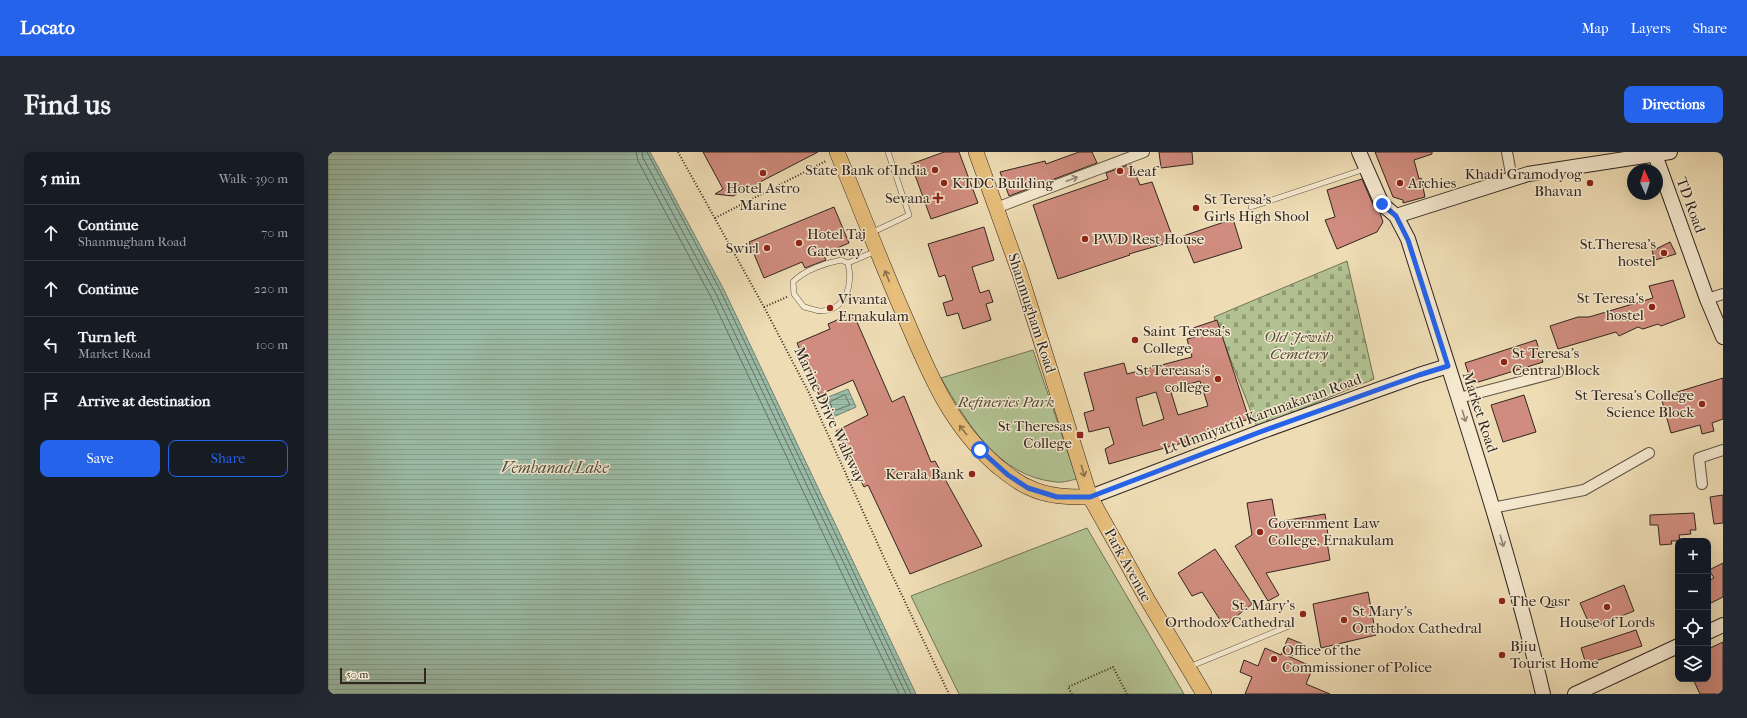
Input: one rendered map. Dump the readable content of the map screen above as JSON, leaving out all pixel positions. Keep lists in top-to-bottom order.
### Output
{
  "streets": {
    "main road": ["Shanmugham Road", "Park Avenue"],
    "street": ["TD Road", "Market Road", "Lt Unniyattil Karunakaran Road"],
    "path": ["Marine Drive Walkway"]
  },
  "crossings": [
    ["Shanmugham Road", "Lt Unniyattil Karunakaran Road"],
    ["Shanmugham Road", "Park Avenue"],
    ["Market Road", "Lt Unniyattil Karunakaran Road"],
    ["Lt Unniyattil Karunakaran Road", "Park Avenue"]
  ],
  "one_way": ["Shanmugham Road", "Market Road"],
  "water": ["Vembanad Lake"],
  "parks": ["Old Jewish Cemetery", "Refineries Park"],
  "places": {
    "other": [
      "State Bank of India",
      "Leaf",
      "Hotel Astro Marine",
      "KTDC Building",
      "Archies",
      "Khadi Gramodyog Bhavan",
      "St Teresa's Girls High Shool",
      "PWD Rest House",
      "Hotel Taj Gateway",
      "Swirl",
      "St.Theresa's hostel",
      "St Teresa's hostel",
      "Vivanta Ernakulam",
      "Saint Teresa's College",
      "St Teresa's Central Block",
      "St Tereasa's college",
      "St Teresa's College Science Block",
      "Kerala Bank",
      "Government Law College, Ernakulam",
      "The Qasr",
      "House of Lords",
      "St. Mary's Orthodox Cathedral",
      "St Mary's Orthodox Cathedral",
      "Bjiu Tourist Home",
      "Office of the Commissioner of Police"
    ],
    "health": ["Sevana"],
    "transit": ["St Theresas College"]
  },
  "scale_bar": "50 m",
  "north": "top",
  "page": {
    "header": "Locato",
    "nav": ["Map", "Layers", "Share"],
    "buttons": [
      "Directions",
      ["Save", "Share"]
    ],
    "title": "Find us",
    "heading": ["5 min", "Walk · 390 m"],
    "list": [
      ["Continue", "Shanmugham Road", "70 m"],
      ["Continue", "220 m"],
      ["Turn left", "Market Road", "100 m"],
      "Arrive at destination"
    ],
    "map_buttons": ["+", "−"],
    "scale": "50 m"
  }
}
